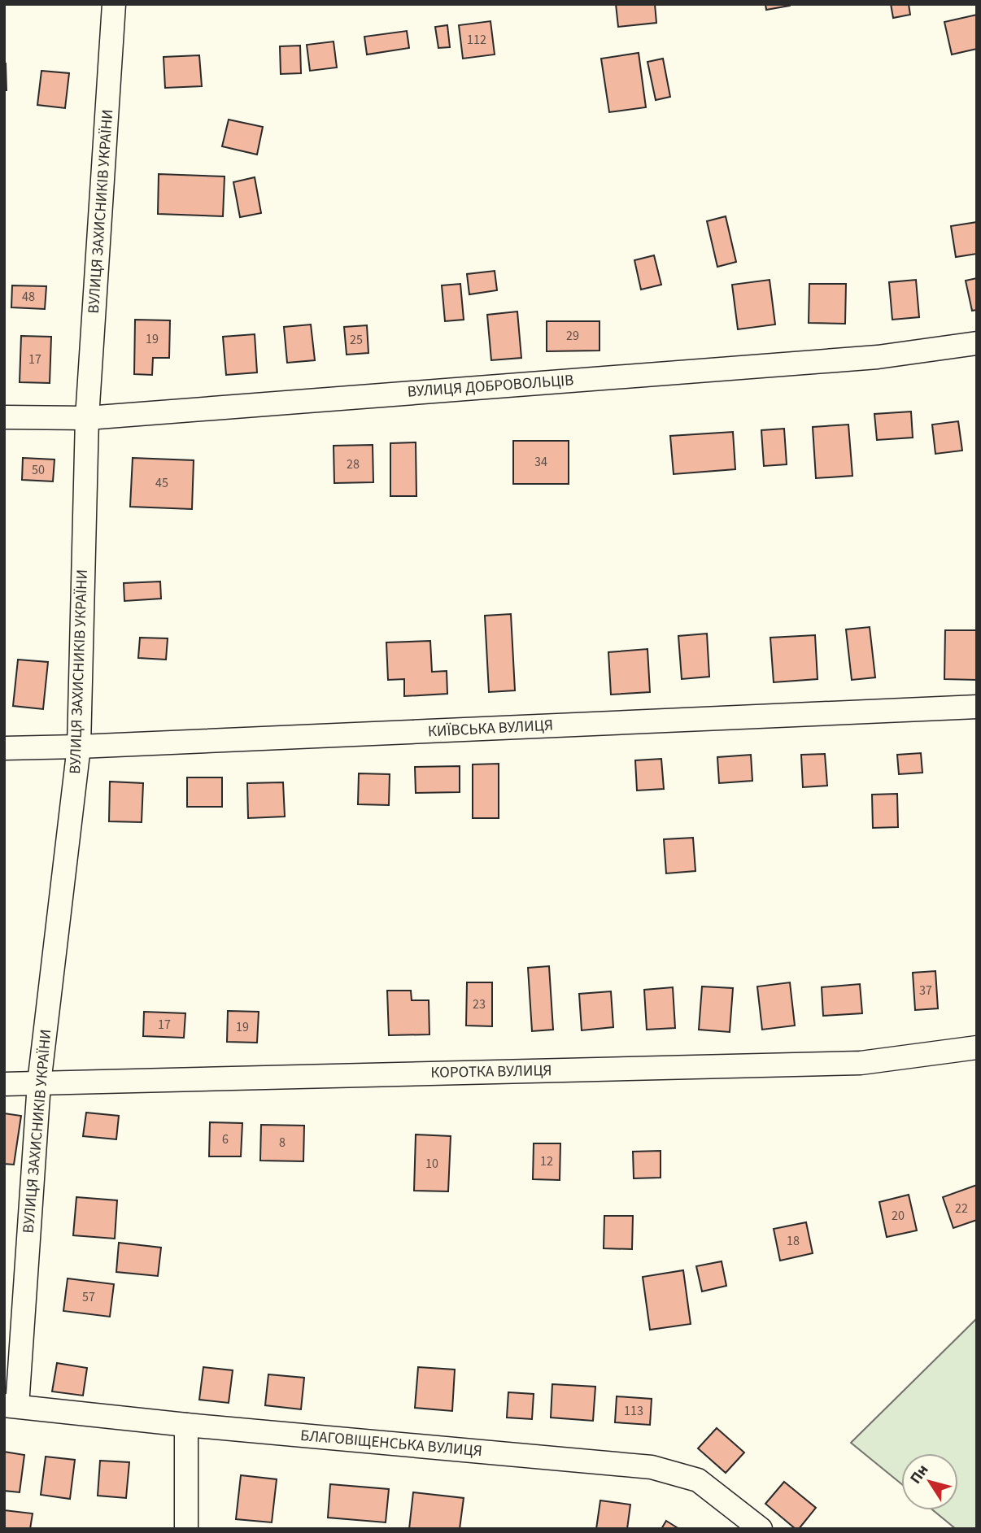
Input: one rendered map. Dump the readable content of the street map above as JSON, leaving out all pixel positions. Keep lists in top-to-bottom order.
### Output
{
  "streets": {
    "street": [
      "ВУЛИЦЯ ЗАХИСНИКІВ УКРАЇНИ",
      "ВУЛИЦЯ ДОБРОВОЛЬЦІВ",
      "КИЇВСЬКА ВУЛИЦЯ",
      "КОРОТКА ВУЛИЦЯ",
      "БЛАГОВІЩЕНСЬКА ВУЛИЦЯ"
    ]
  },
  "crossings": [
    ["ВУЛИЦЯ ЗАХИСНИКІВ УКРАЇНИ", "ВУЛИЦЯ ДОБРОВОЛЬЦІВ"],
    ["ВУЛИЦЯ ЗАХИСНИКІВ УКРАЇНИ", "КИЇВСЬКА ВУЛИЦЯ"],
    ["ВУЛИЦЯ ЗАХИСНИКІВ УКРАЇНИ", "КОРОТКА ВУЛИЦЯ"],
    ["ВУЛИЦЯ ЗАХИСНИКІВ УКРАЇНИ", "БЛАГОВІЩЕНСЬКА ВУЛИЦЯ"]
  ],
  "house_numbers": [
    "112",
    "48",
    "29",
    "19",
    "25",
    "17",
    "34",
    "28",
    "50",
    "45",
    "37",
    "23",
    "17",
    "19",
    "6",
    "8",
    "12",
    "10",
    "22",
    "20",
    "18",
    "57",
    "113"
  ],
  "north": "top left"
}
